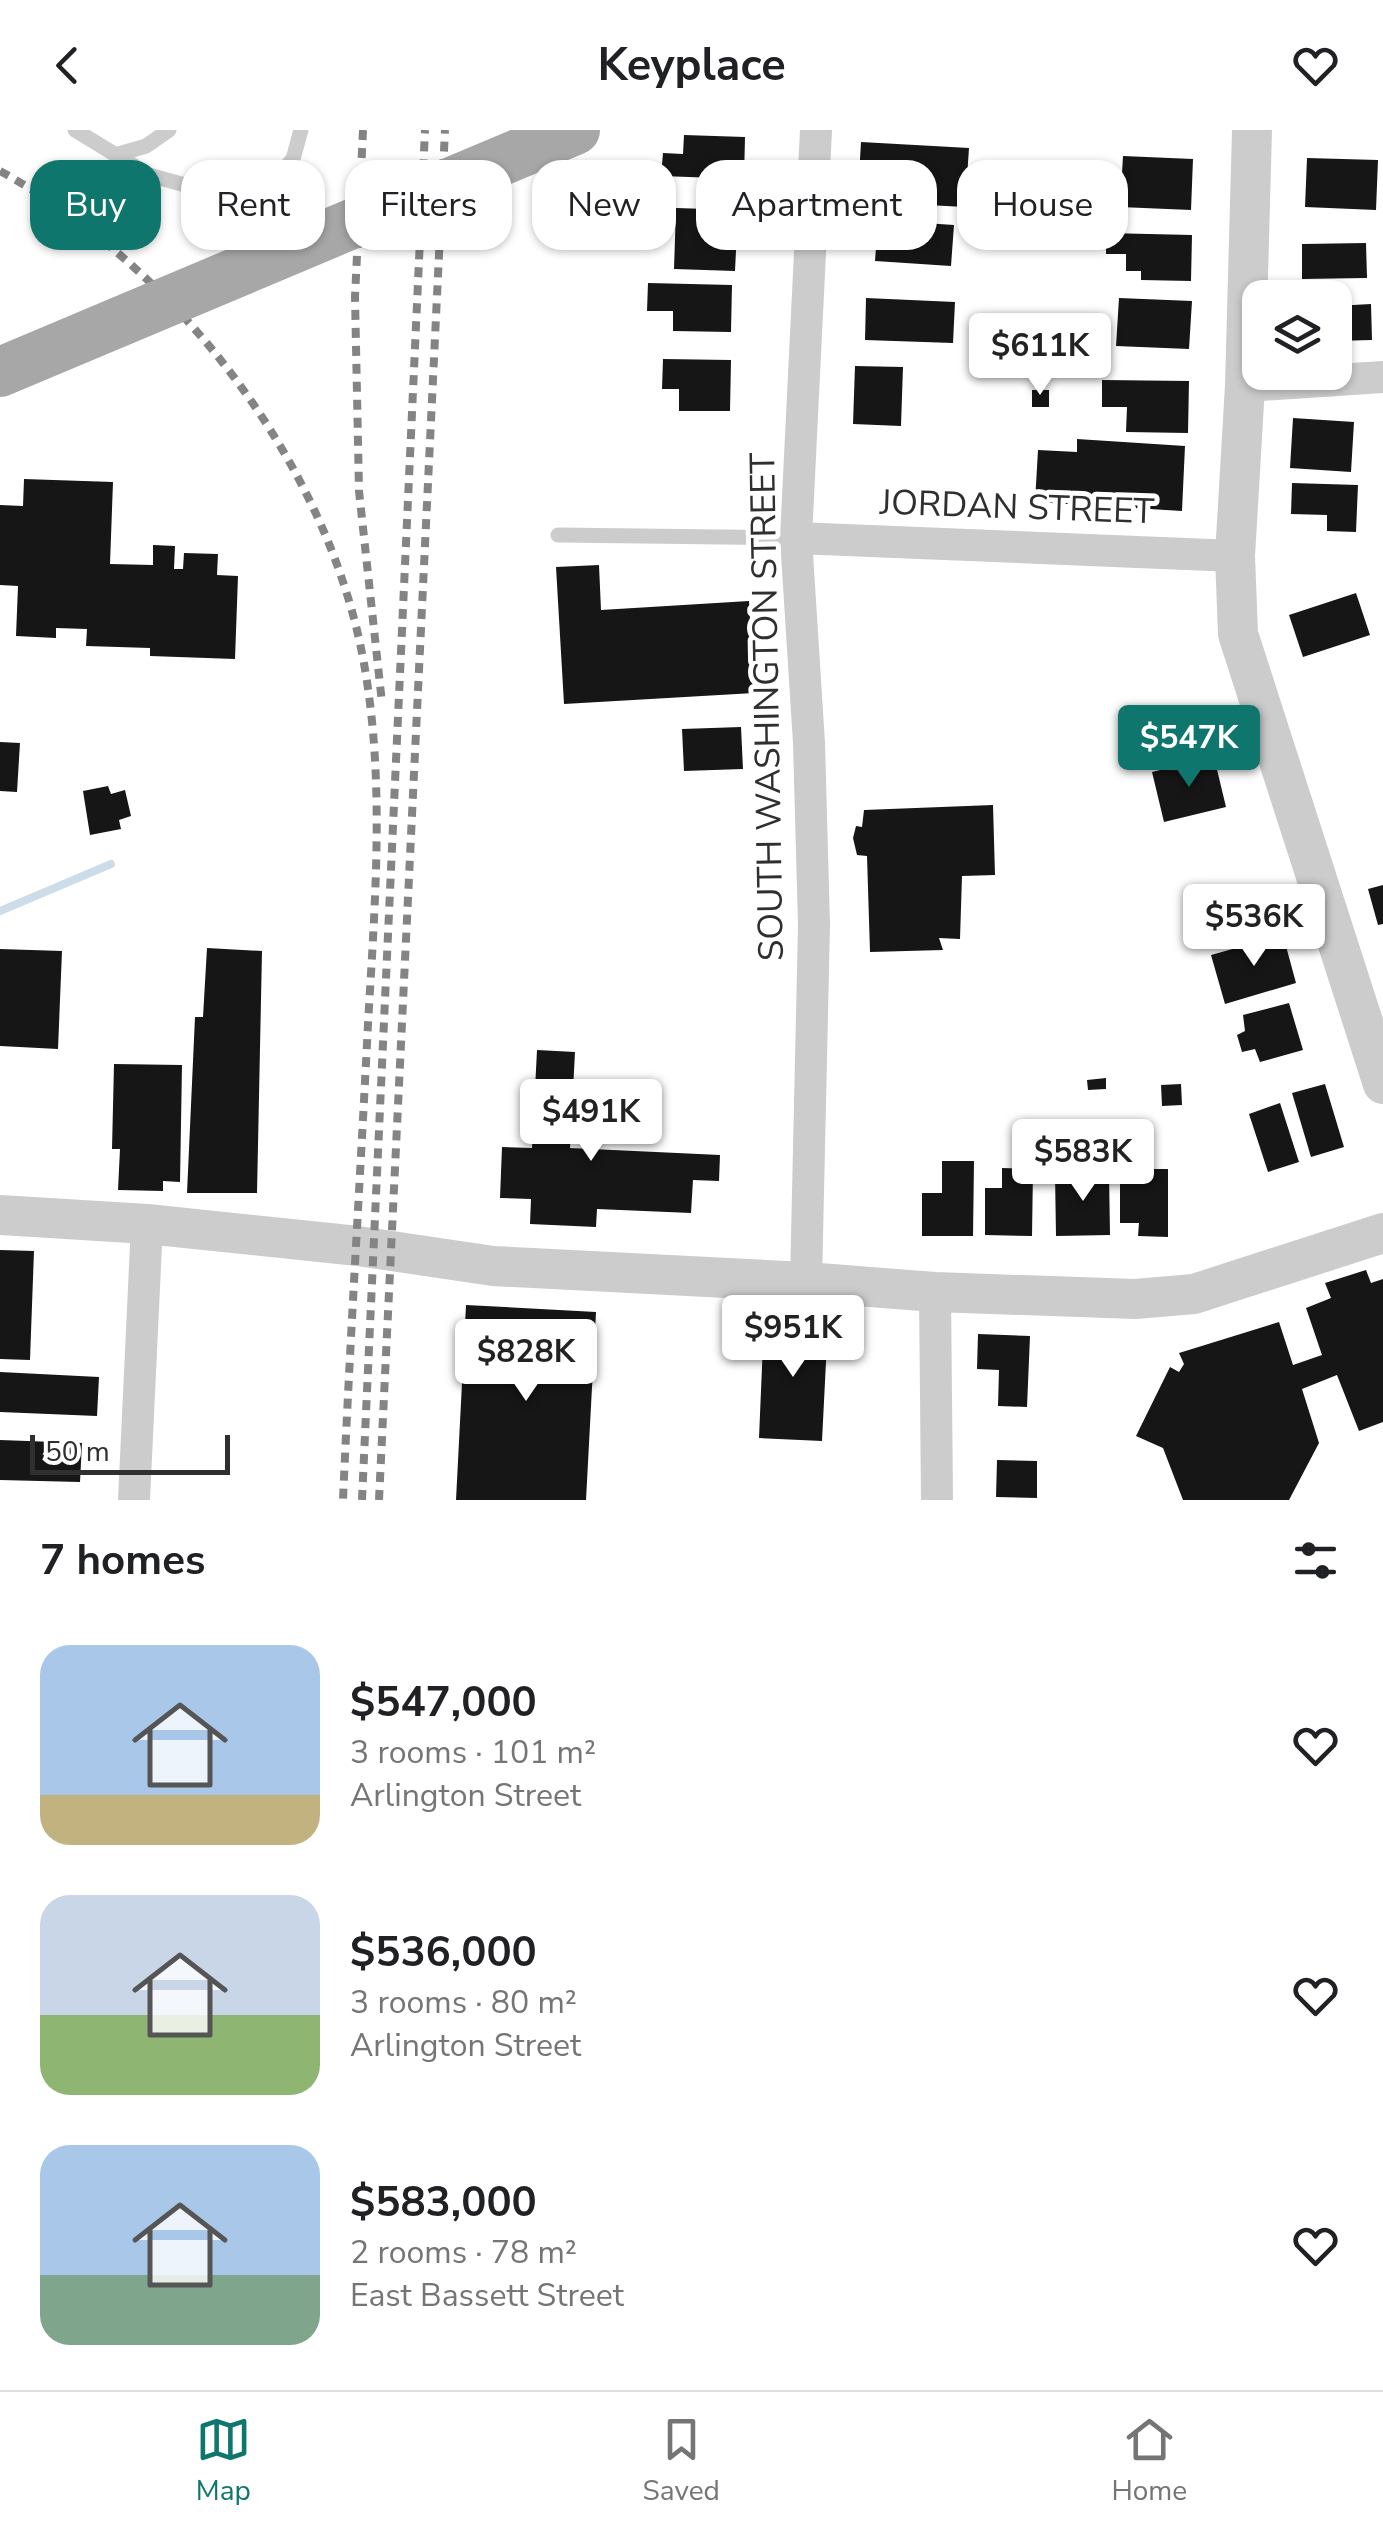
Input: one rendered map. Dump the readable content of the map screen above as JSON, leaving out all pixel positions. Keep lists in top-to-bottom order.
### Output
{
  "streets": {
    "street": ["JORDAN STREET", "SOUTH WASHINGTON STREET"]
  },
  "crossings": [
    ["JORDAN STREET", "SOUTH WASHINGTON STREET"]
  ],
  "scale_bar": "50 m",
  "page": {
    "header": "Keyplace",
    "chip": [
      "Buy",
      "Rent",
      "Filters",
      "New",
      "Apartment",
      "House"
    ],
    "price": [
      "$611K",
      "$547K",
      "$536K",
      "$491K",
      "$583K",
      "$951K",
      "$828K"
    ],
    "scale": "50 m",
    "heading": "7 homes",
    "list": [
      {
        "name": "$547,000",
        "note": "3 rooms · 101 m² · Arlington Street"
      },
      {
        "name": "$536,000",
        "note": "3 rooms · 80 m² · Arlington Street"
      },
      {
        "name": "$583,000",
        "note": "2 rooms · 78 m² · East Bassett Street"
      }
    ],
    "tabs": ["Map", "Saved", "Home"]
  }
}
